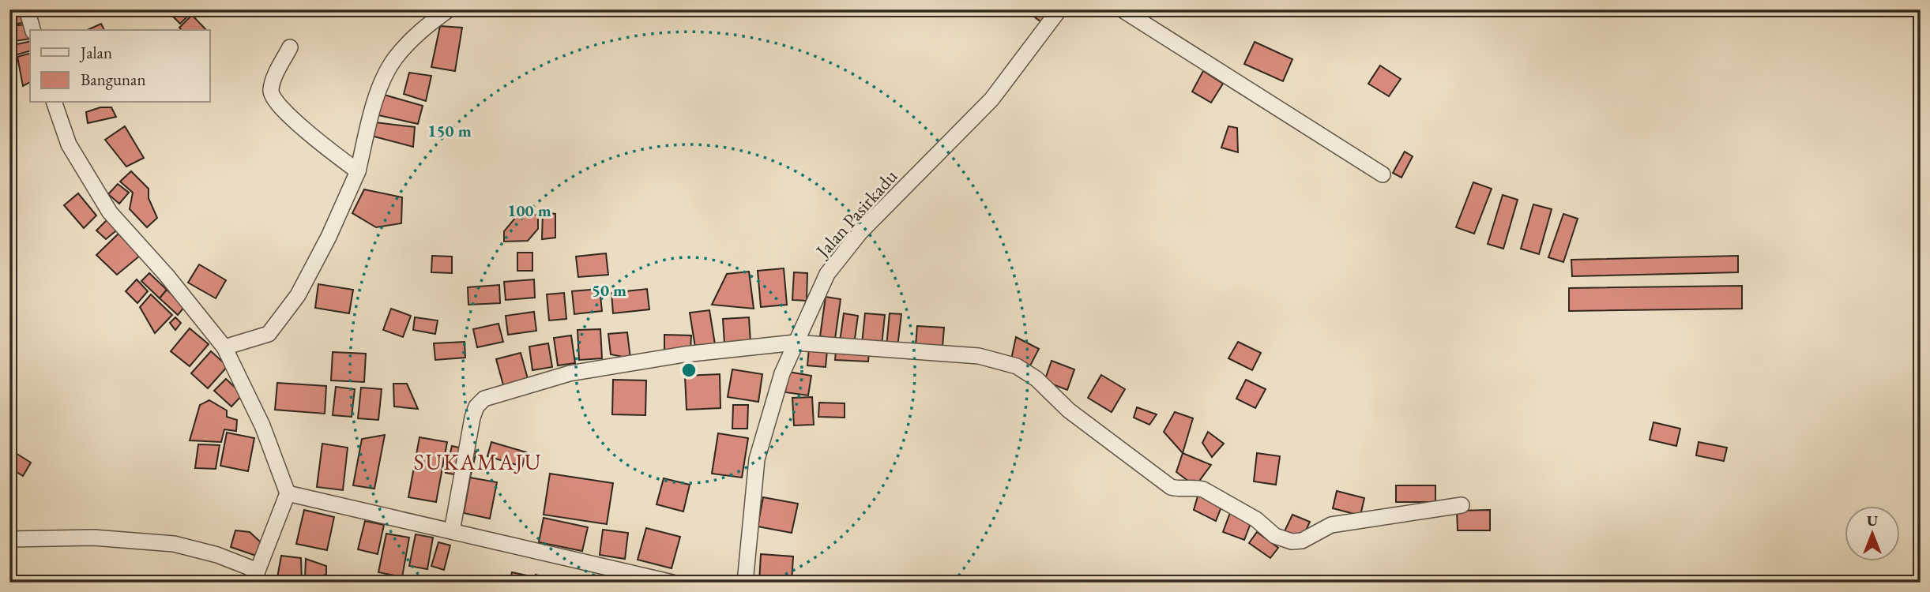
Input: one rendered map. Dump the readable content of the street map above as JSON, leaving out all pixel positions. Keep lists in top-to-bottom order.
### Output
{
  "streets": {
    "street": ["Jalan Pasirkadu"]
  },
  "districts": ["SUKAMAJU"],
  "legend": ["Jalan", "Bangunan"],
  "north": "top",
  "rings": ["150 m", "100 m", "50 m"]
}
